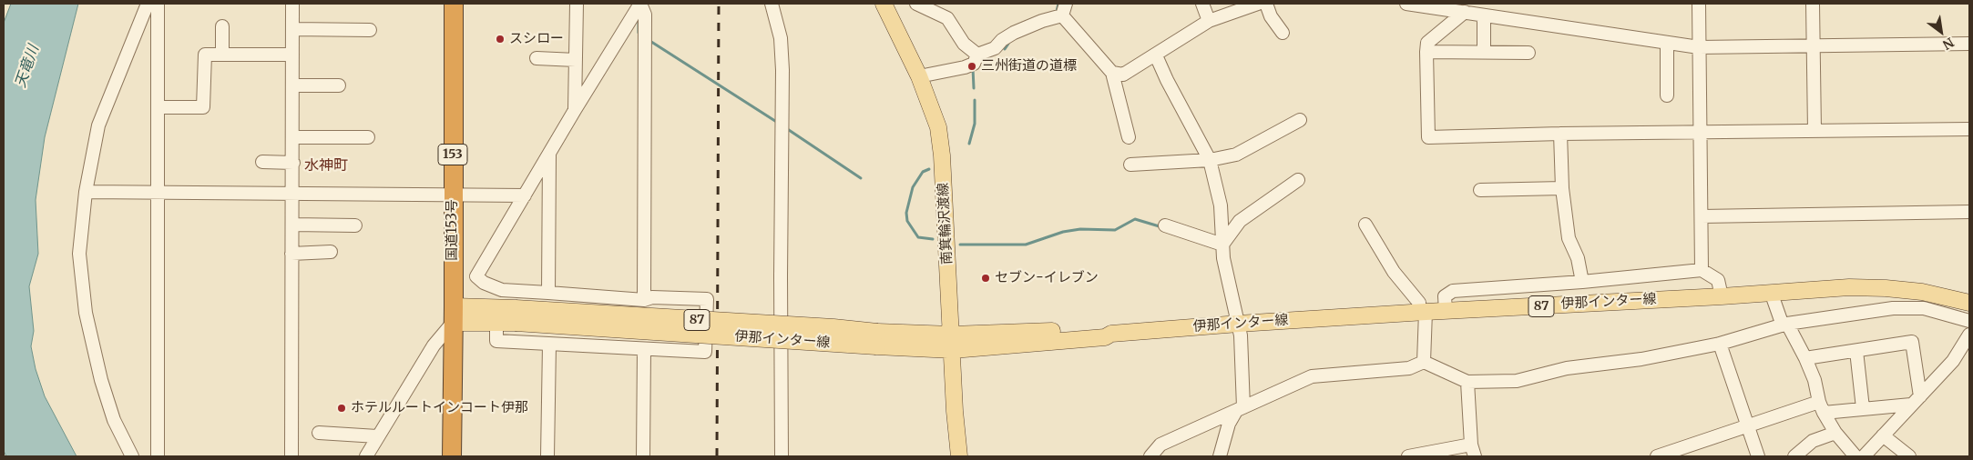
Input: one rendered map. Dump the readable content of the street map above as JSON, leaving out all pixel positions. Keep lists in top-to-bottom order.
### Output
{
  "streets": {
    "highway": ["153", "国道153号"],
    "main road": ["南箕輪沢渡線", "伊那インター線", "87"]
  },
  "crossings": [
    ["南箕輪沢渡線", "伊那インター線"],
    ["国道153号", "伊那インター線"]
  ],
  "districts": ["水神町"],
  "water": ["天竜川"],
  "places": [
    "スシロー",
    "三州街道の道標",
    "セブン-イレブン",
    "ホテルルートインコート伊那"
  ],
  "north": "bottom right"
}
